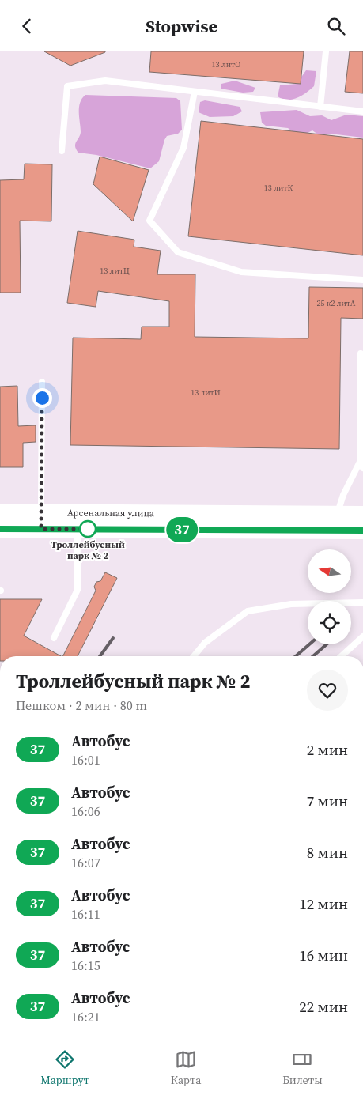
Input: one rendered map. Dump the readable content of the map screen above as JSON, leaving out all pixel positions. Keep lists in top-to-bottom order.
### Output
{
  "streets": {
    "street": ["Арсенальная улица"]
  },
  "places": ["Троллейбусный парк № 2"],
  "lines": ["bus line 37"],
  "house_numbers": [
    "13 литО",
    "13 литК",
    "13 литЦ",
    "25 к2 литА",
    "13 литИ"
  ],
  "north": "left",
  "page": {
    "header": "Stopwise",
    "on_map": "37",
    "heading": ["Троллейбусный парк № 2", "Пешком · 2 мин · 80 m"],
    "list": [
      {
        "mark": "37",
        "name": "Автобус",
        "note": "16:01",
        "value": "2 мин"
      },
      {
        "mark": "37",
        "name": "Автобус",
        "note": "16:06",
        "value": "7 мин"
      },
      {
        "mark": "37",
        "name": "Автобус",
        "note": "16:07",
        "value": "8 мин"
      },
      {
        "mark": "37",
        "name": "Автобус",
        "note": "16:11",
        "value": "12 мин"
      },
      {
        "mark": "37",
        "name": "Автобус",
        "note": "16:15",
        "value": "16 мин"
      },
      {
        "mark": "37",
        "name": "Автобус",
        "note": "16:21",
        "value": "22 мин"
      }
    ],
    "tabs": ["Маршрут", "Карта", "Билеты"]
  }
}
